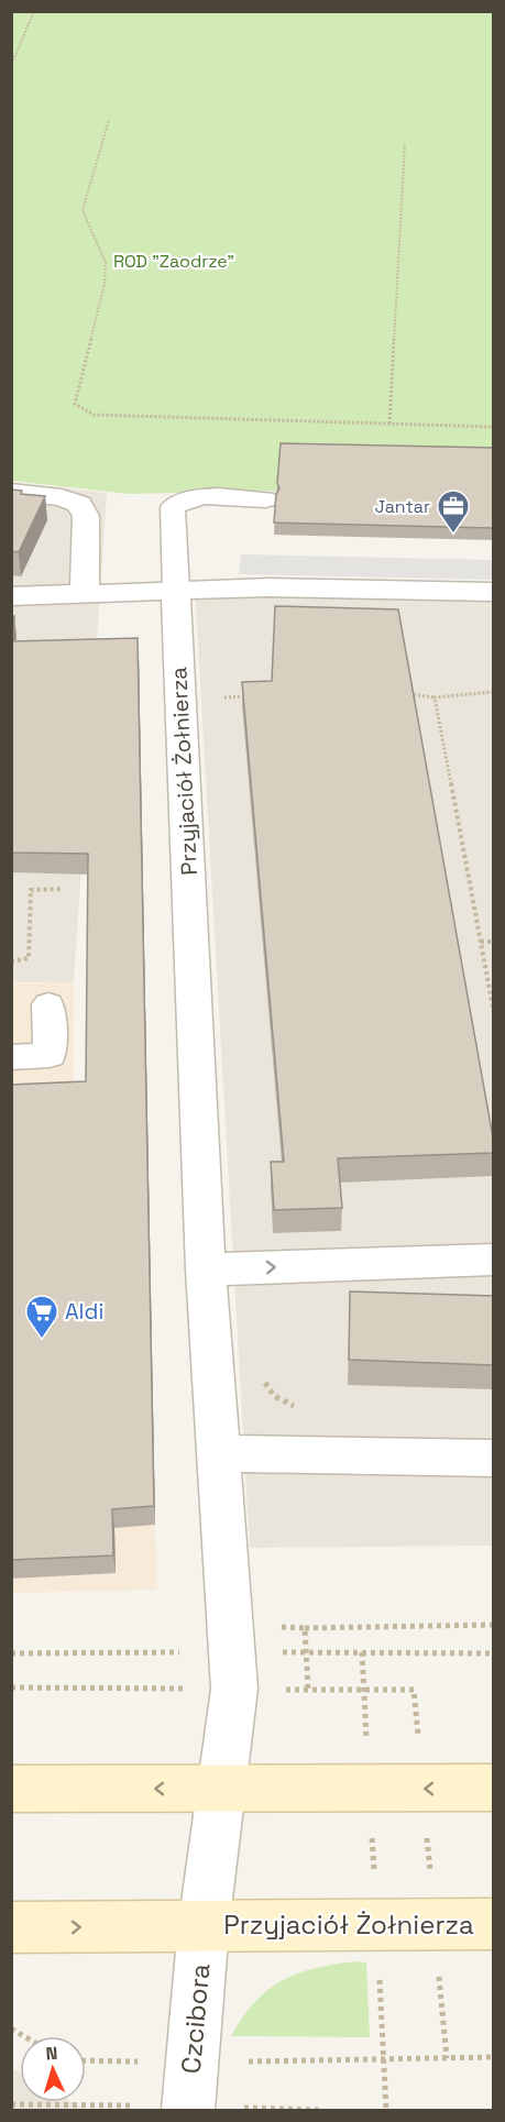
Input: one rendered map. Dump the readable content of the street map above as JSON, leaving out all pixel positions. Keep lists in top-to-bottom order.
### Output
{
  "streets": {
    "street": ["Przyjaciół Żołnierza", "Czcibora"]
  },
  "crossings": [
    ["Przyjaciół Żołnierza", "Czcibora"]
  ],
  "parks": ["ROD \"Zaodrze\""],
  "places": {
    "office": ["Jantar"],
    "supermarket": ["Aldi"]
  },
  "north": "top"
}
